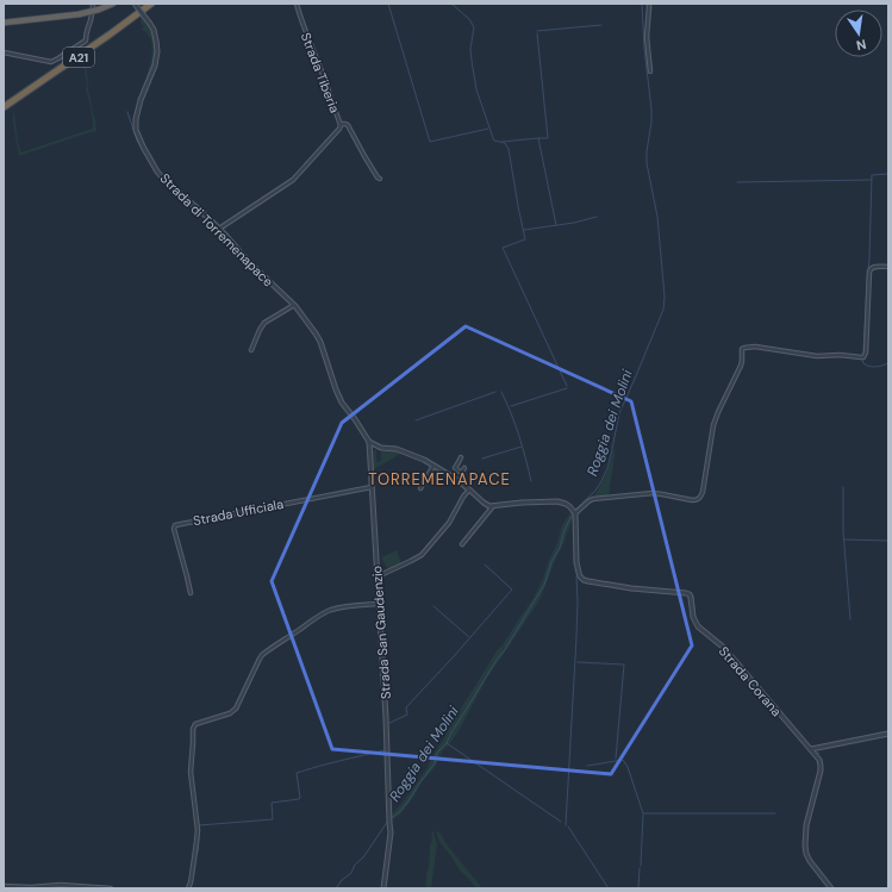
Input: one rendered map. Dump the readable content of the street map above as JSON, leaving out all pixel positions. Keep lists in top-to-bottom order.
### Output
{
  "streets": {
    "highway": ["A21"],
    "street": [
      "Strada Tiberia",
      "Strada di Torremenapace",
      "Strada Ufficiala",
      "Strada San Gaudenzio",
      "Strada Corana"
    ]
  },
  "crossings": [
    ["Strada Tiberia", "Strada di Torremenapace"],
    ["Strada di Torremenapace", "Strada San Gaudenzio"],
    ["Strada Ufficiala", "Strada San Gaudenzio"]
  ],
  "districts": ["TORREMENAPACE"],
  "water": ["Roggia dei Molini"],
  "north": "bottom"
}
